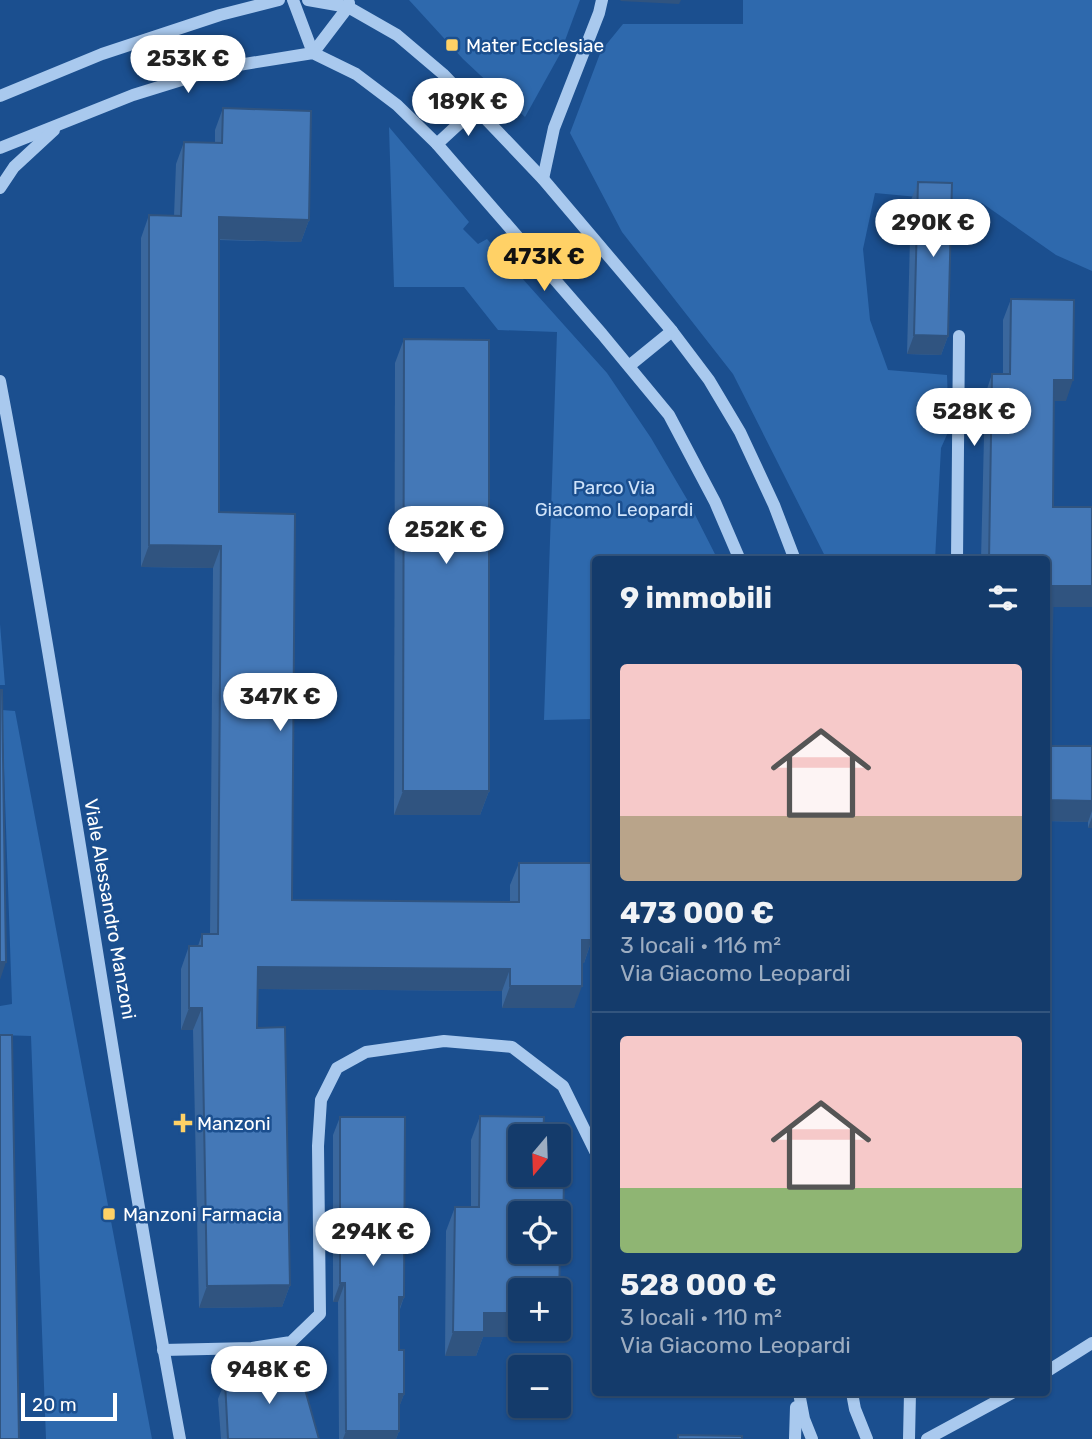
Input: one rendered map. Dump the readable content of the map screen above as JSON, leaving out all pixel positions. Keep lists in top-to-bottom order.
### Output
{
  "streets": {
    "street": ["Viale Alessandro Manzoni"]
  },
  "parks": ["Parco Via Giacomo Leopardi"],
  "places": {
    "transit": ["Mater Ecclesiae", "Manzoni Farmacia"],
    "health": ["Manzoni"]
  },
  "scale_bar": "20 m",
  "north": "bottom",
  "page": {
    "price": [
      "253K €",
      "189K €",
      "290K €",
      "473K €",
      "528K €",
      "252K €",
      "347K €",
      "294K €",
      "948K €"
    ],
    "heading": "9 immobili",
    "list": [
      {
        "name": "473 000 €",
        "note": "3 locali · 116 m² · Via Giacomo Leopardi"
      },
      {
        "name": "528 000 €",
        "note": "3 locali · 110 m² · Via Giacomo Leopardi"
      }
    ],
    "map_buttons": ["+", "−"],
    "scale": "20 m"
  }
}
